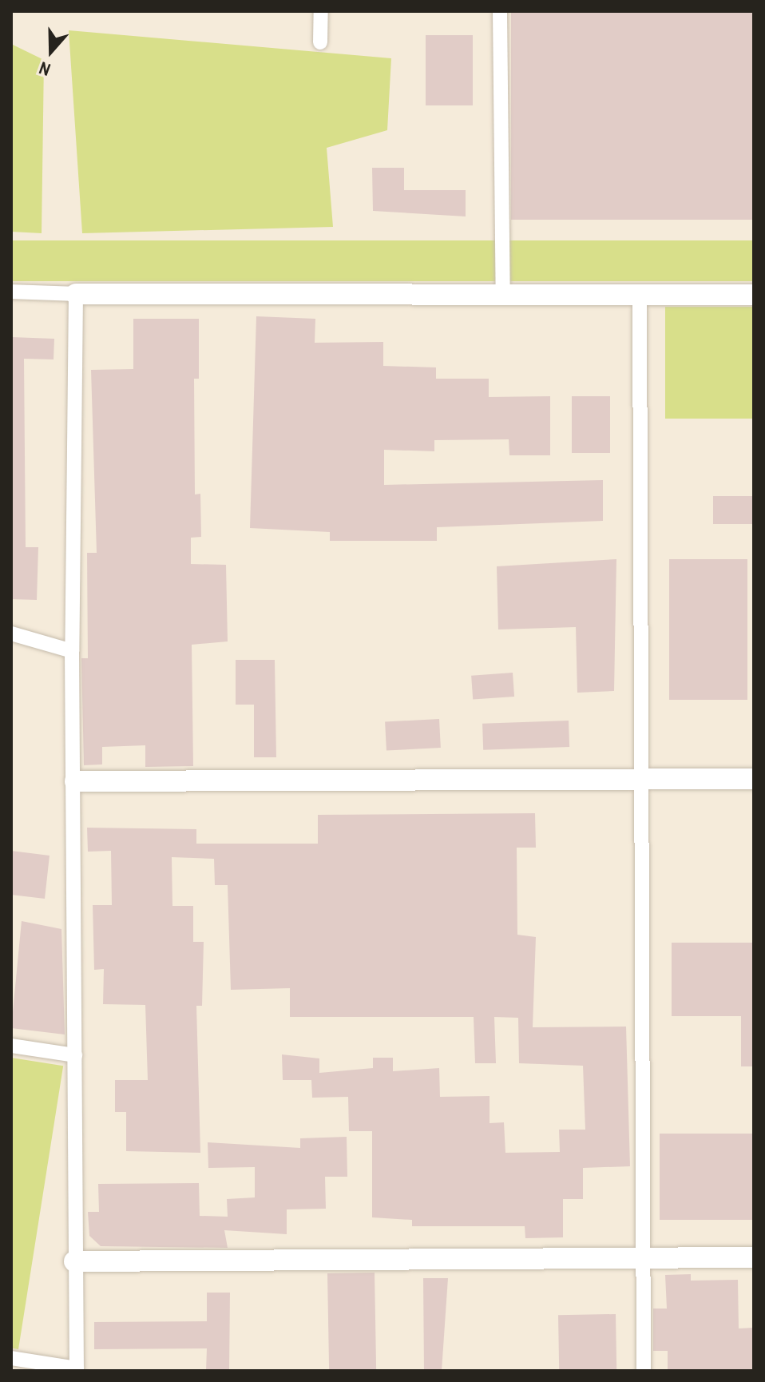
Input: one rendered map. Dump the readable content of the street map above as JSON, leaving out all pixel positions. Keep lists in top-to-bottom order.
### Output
{
  "north": "bottom"
}
